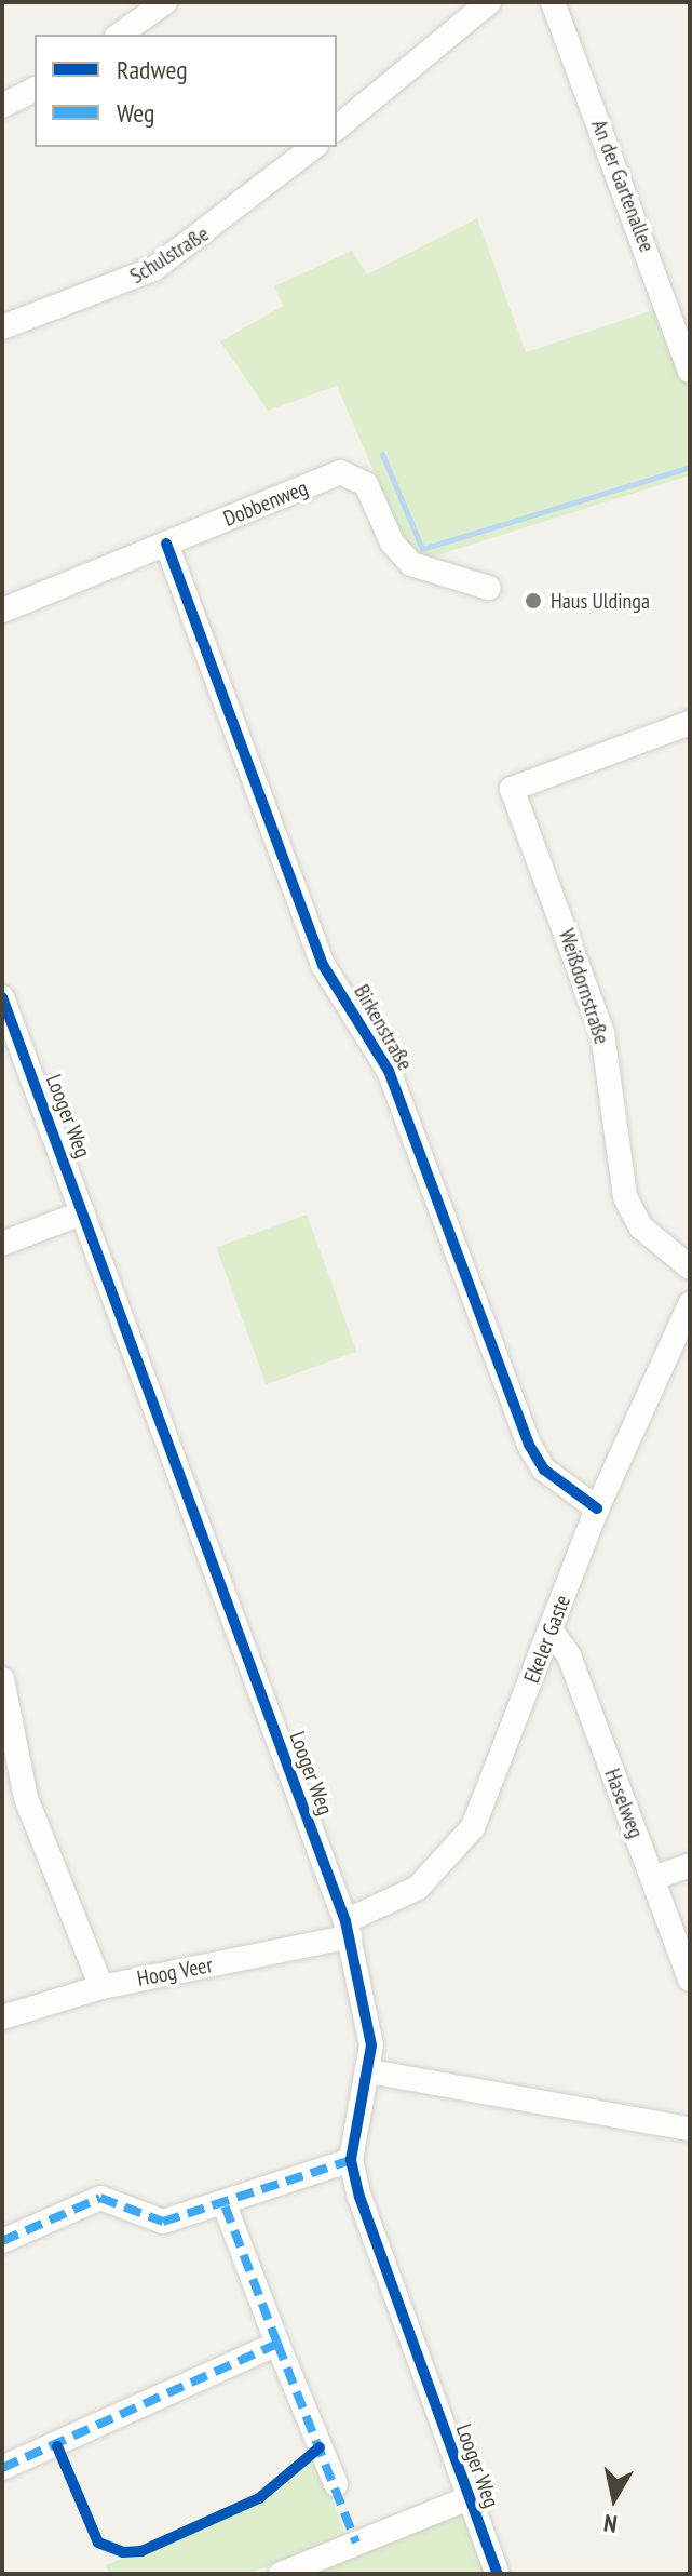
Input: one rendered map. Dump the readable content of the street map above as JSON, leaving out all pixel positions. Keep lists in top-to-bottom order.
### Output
{
  "streets": {
    "street": [
      "An der Gartenallee",
      "Schulstraße",
      "Dobbenweg",
      "Weißdornstraße",
      "Birkenstraße",
      "Looger Weg",
      "Ekeler Gaste",
      "Haselweg",
      "Hoog Veer"
    ]
  },
  "crossings": [
    ["Dobbenweg", "Birkenstraße"],
    ["Birkenstraße", "Ekeler Gaste"],
    ["Looger Weg", "Ekeler Gaste"],
    ["Looger Weg", "Hoog Veer"],
    ["Ekeler Gaste", "Haselweg"],
    ["Ekeler Gaste", "Hoog Veer"]
  ],
  "places": ["Haus Uldinga"],
  "legend": ["Radweg", "Weg"],
  "north": "bottom"
}
